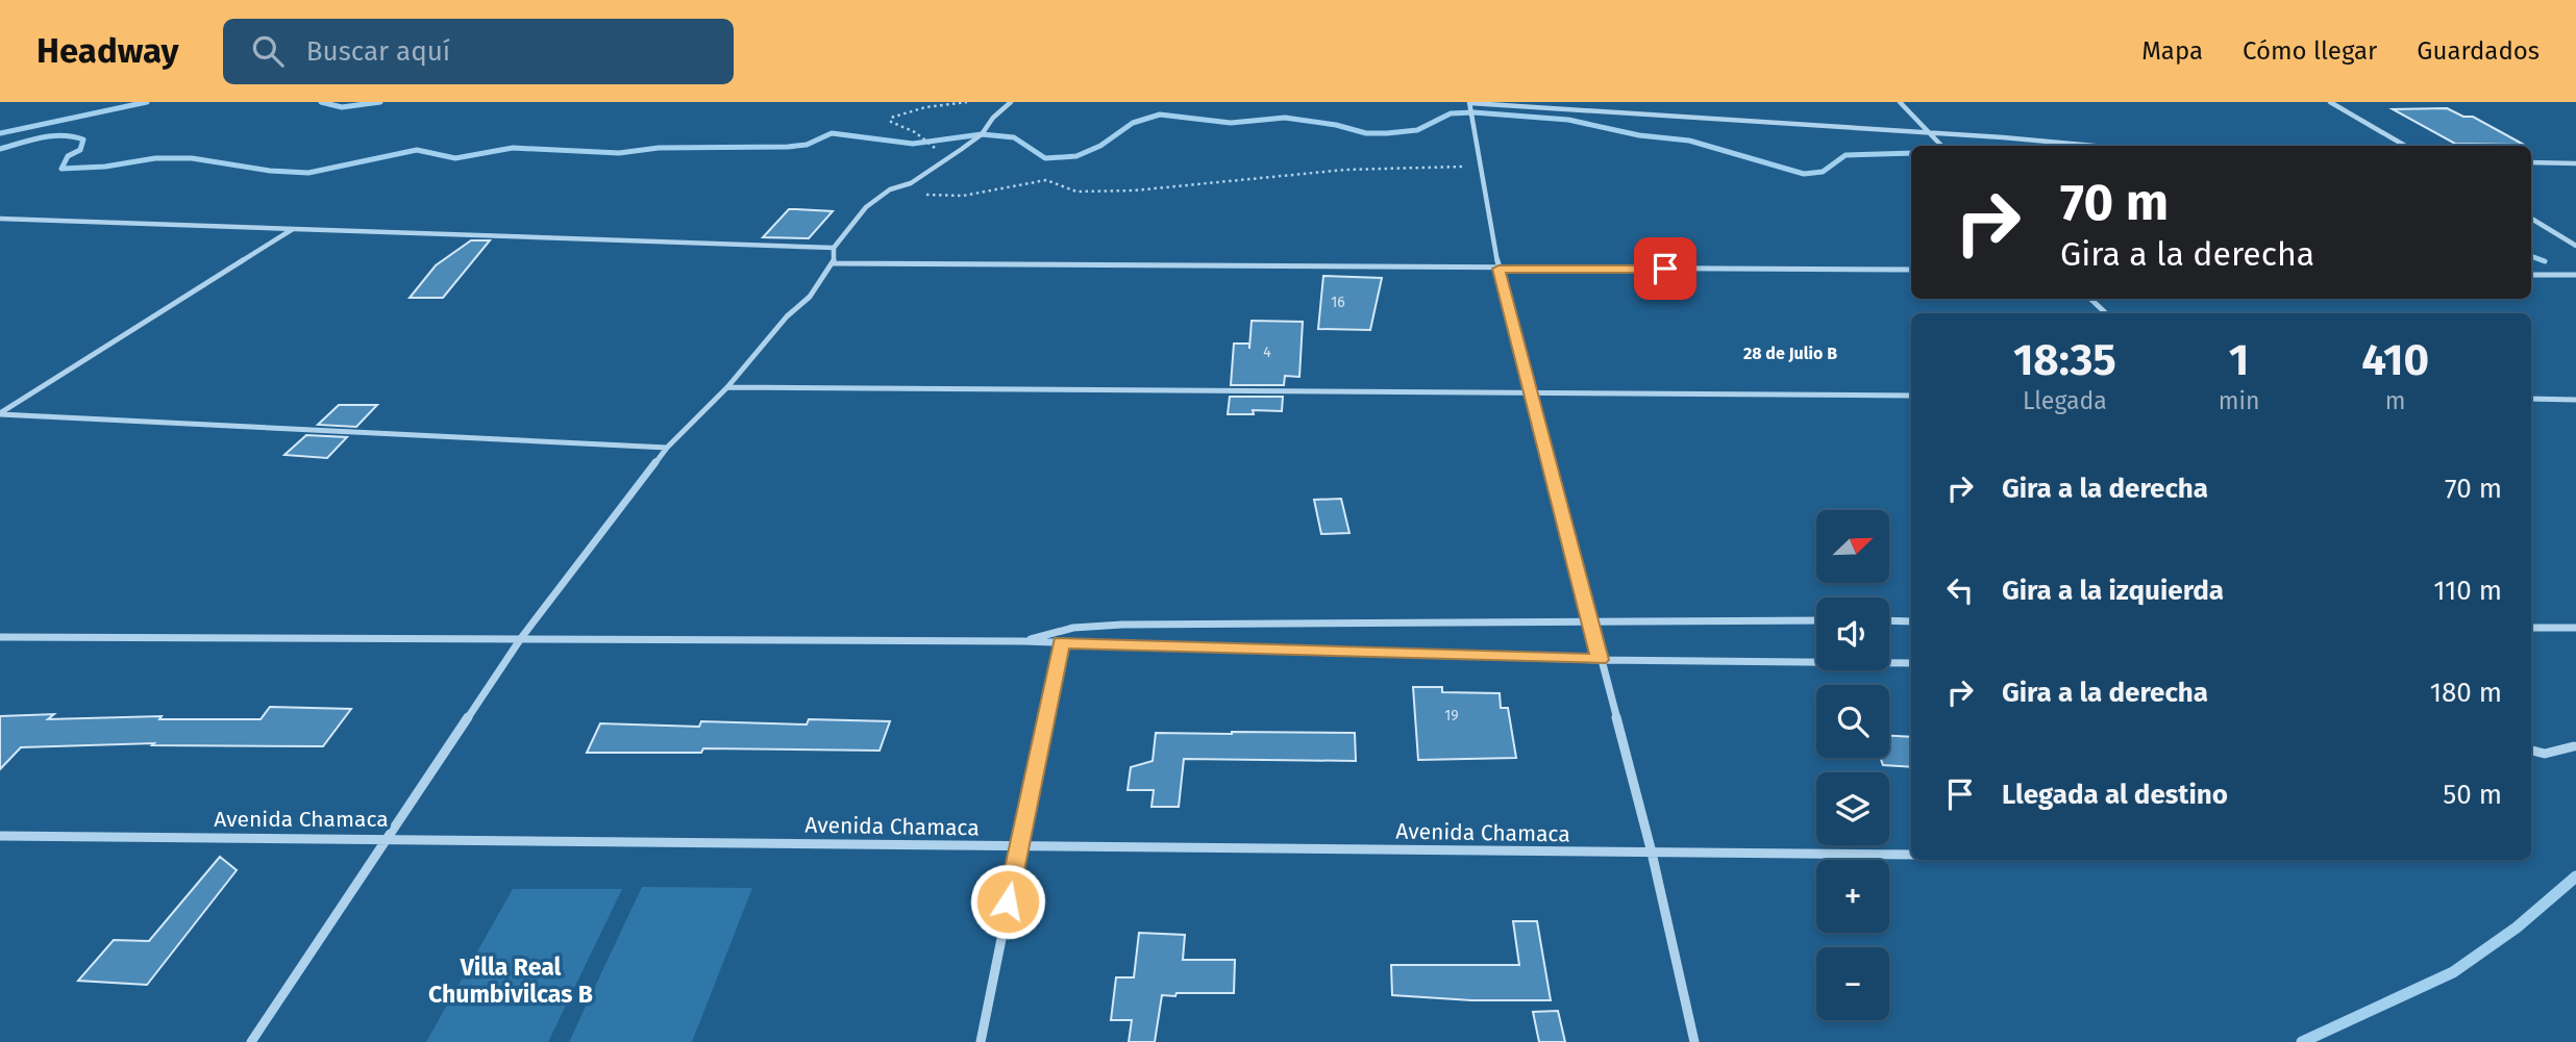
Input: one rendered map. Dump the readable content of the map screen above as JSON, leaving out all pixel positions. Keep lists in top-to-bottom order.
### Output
{
  "streets": {
    "street": ["Avenida Chamaca"]
  },
  "districts": ["28 de Julio B", "Villa Real Chumbivilcas B"],
  "house_numbers": ["16", "4", "19"],
  "north": "top right",
  "page": {
    "header": "Headway",
    "search": "Buscar aquí",
    "nav": ["Mapa", "Cómo llegar", "Guardados"],
    "turn": ["70 m", "Gira a la derecha"],
    "eta": [
      "18:35",
      "Llegada",
      "1",
      "min",
      "410",
      "m"
    ],
    "list": [
      {
        "name": "Gira a la derecha",
        "value": "70 m"
      },
      {
        "name": "Gira a la izquierda",
        "value": "110 m"
      },
      {
        "name": "Gira a la derecha",
        "value": "180 m"
      },
      {
        "name": "Llegada al destino",
        "value": "50 m"
      }
    ],
    "map_buttons": ["+", "−"]
  }
}
